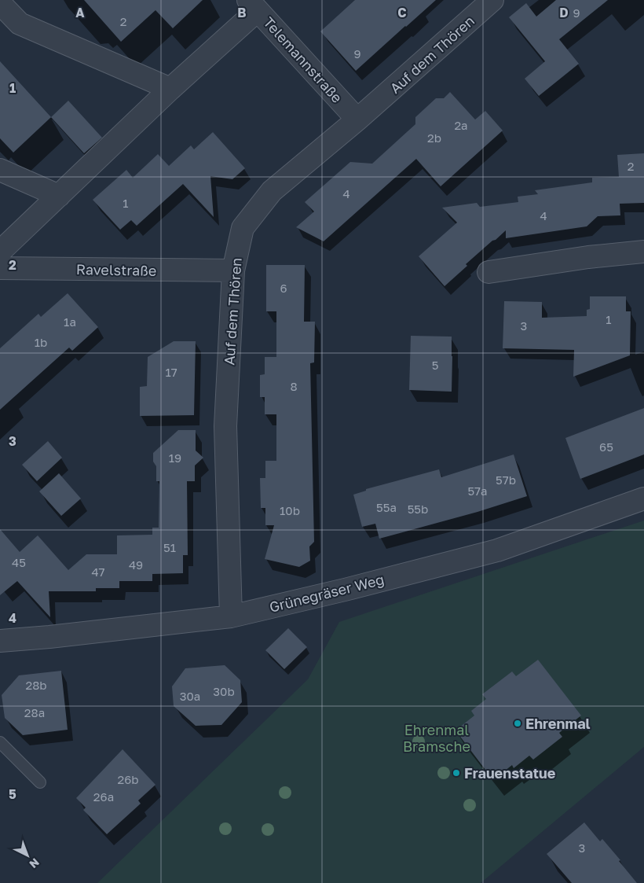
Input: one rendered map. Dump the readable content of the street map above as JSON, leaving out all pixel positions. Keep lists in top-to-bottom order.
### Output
{
  "streets": {
    "street": [
      "Auf dem Thören",
      "Telemannstraße",
      "Ravelstraße",
      "Grünegräser Weg"
    ]
  },
  "crossings": [
    ["Auf dem Thören", "Telemannstraße"],
    ["Auf dem Thören", "Ravelstraße"],
    ["Auf dem Thören", "Grünegräser Weg"]
  ],
  "parks": ["Ehrenmal Bramsche"],
  "places": ["Ehrenmal", "Frauenstatue"],
  "house_numbers": [
    "9",
    "2",
    "9",
    "2a",
    "2b",
    "2",
    "4",
    "1",
    "4",
    "6",
    "1",
    "1a",
    "3",
    "1b",
    "5",
    "17",
    "8",
    "65",
    "19",
    "57b",
    "57a",
    "55a",
    "55b",
    "10b",
    "51",
    "45",
    "49",
    "47",
    "28b",
    "30b",
    "30a",
    "28a",
    "26b",
    "26a",
    "3"
  ],
  "north": "bottom right",
  "grid": {
    "columns": [
      "A",
      "B",
      "C",
      "D"
    ],
    "rows": [
      "1",
      "2",
      "3",
      "4",
      "5"
    ]
  }
}
